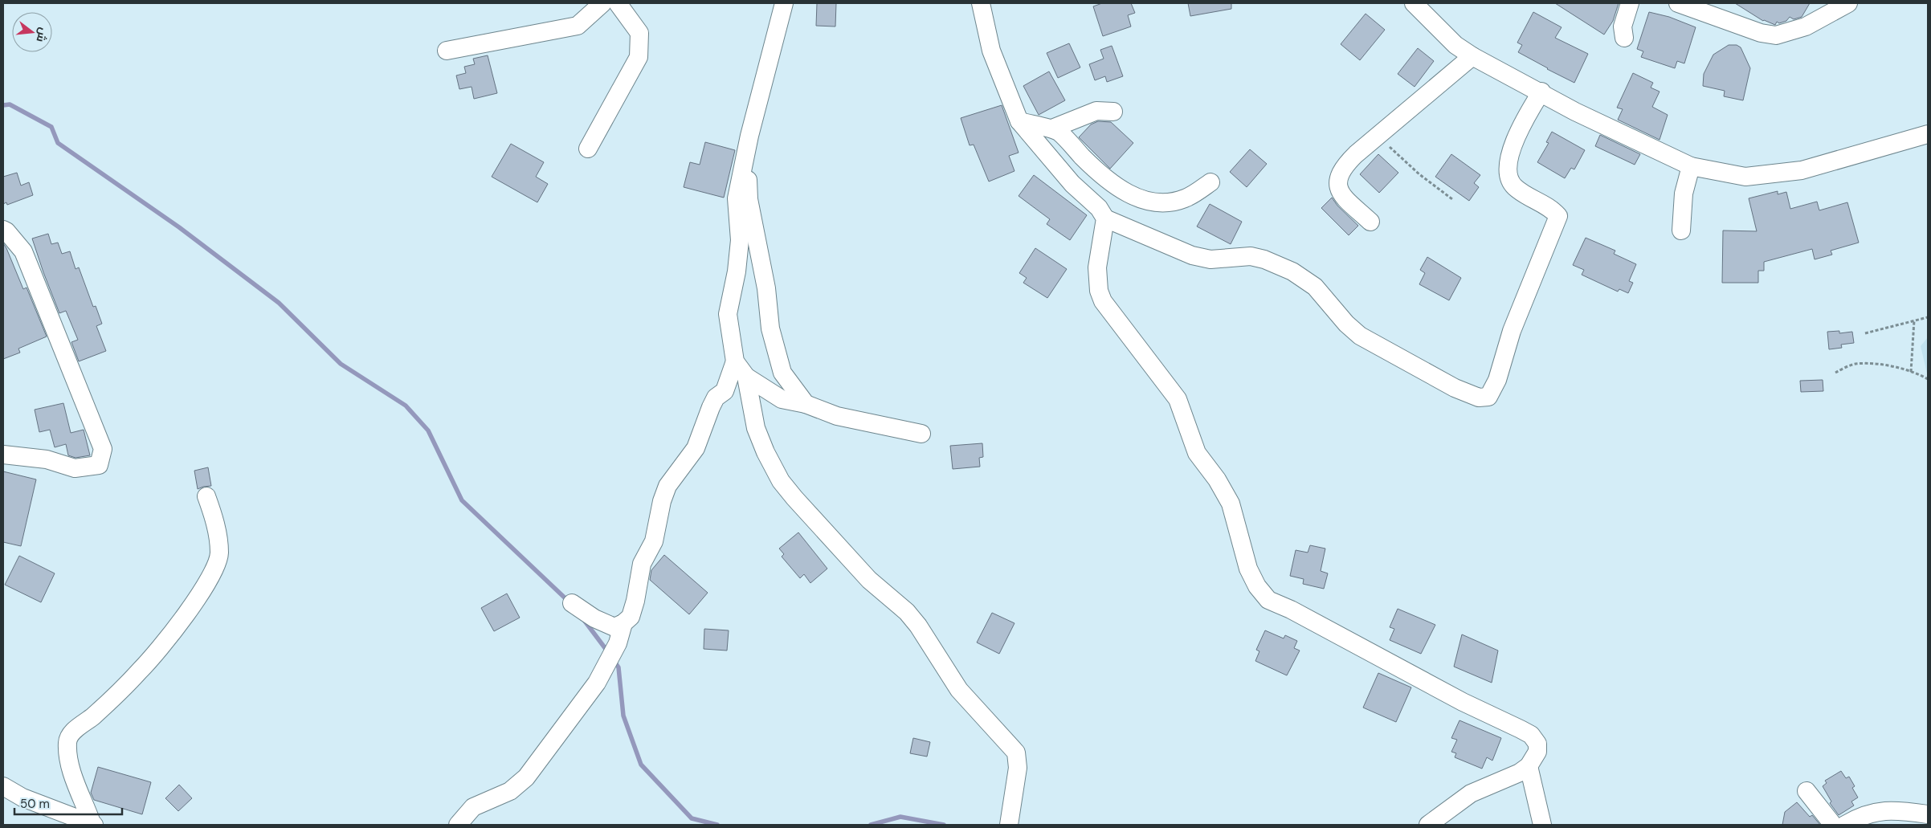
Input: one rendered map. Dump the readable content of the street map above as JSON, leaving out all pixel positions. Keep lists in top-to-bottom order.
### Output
{
  "scale_bar": "50 m",
  "north": "right"
}
